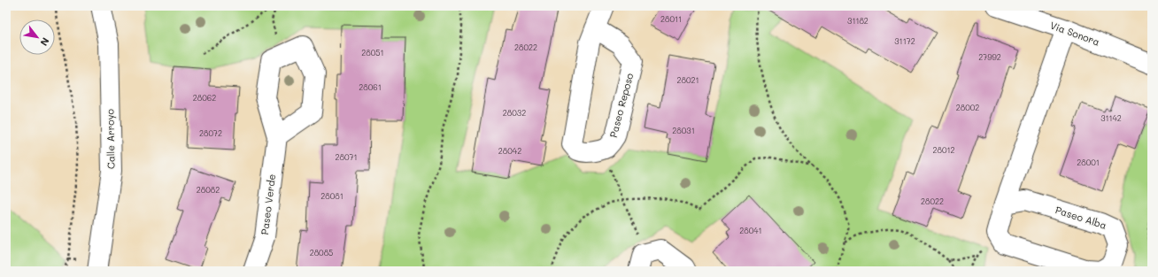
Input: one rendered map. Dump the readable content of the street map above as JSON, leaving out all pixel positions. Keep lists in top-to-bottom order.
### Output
{
  "streets": {
    "street": [
      "Via Sonora",
      "Paseo Reposo",
      "Calle Arroyo",
      "Paseo Verde",
      "Paseo Alba"
    ]
  },
  "crossings": [
    ["Via Sonora", "Paseo Alba"]
  ],
  "house_numbers": [
    "28011",
    "31182",
    "31172",
    "28022",
    "28051",
    "27992",
    "28021",
    "28061",
    "28062",
    "28002",
    "28032",
    "31142",
    "28031",
    "28072",
    "28012",
    "28042",
    "28071",
    "28001",
    "28082",
    "28081",
    "28022",
    "28041",
    "28085"
  ],
  "north": "bottom right"
}
